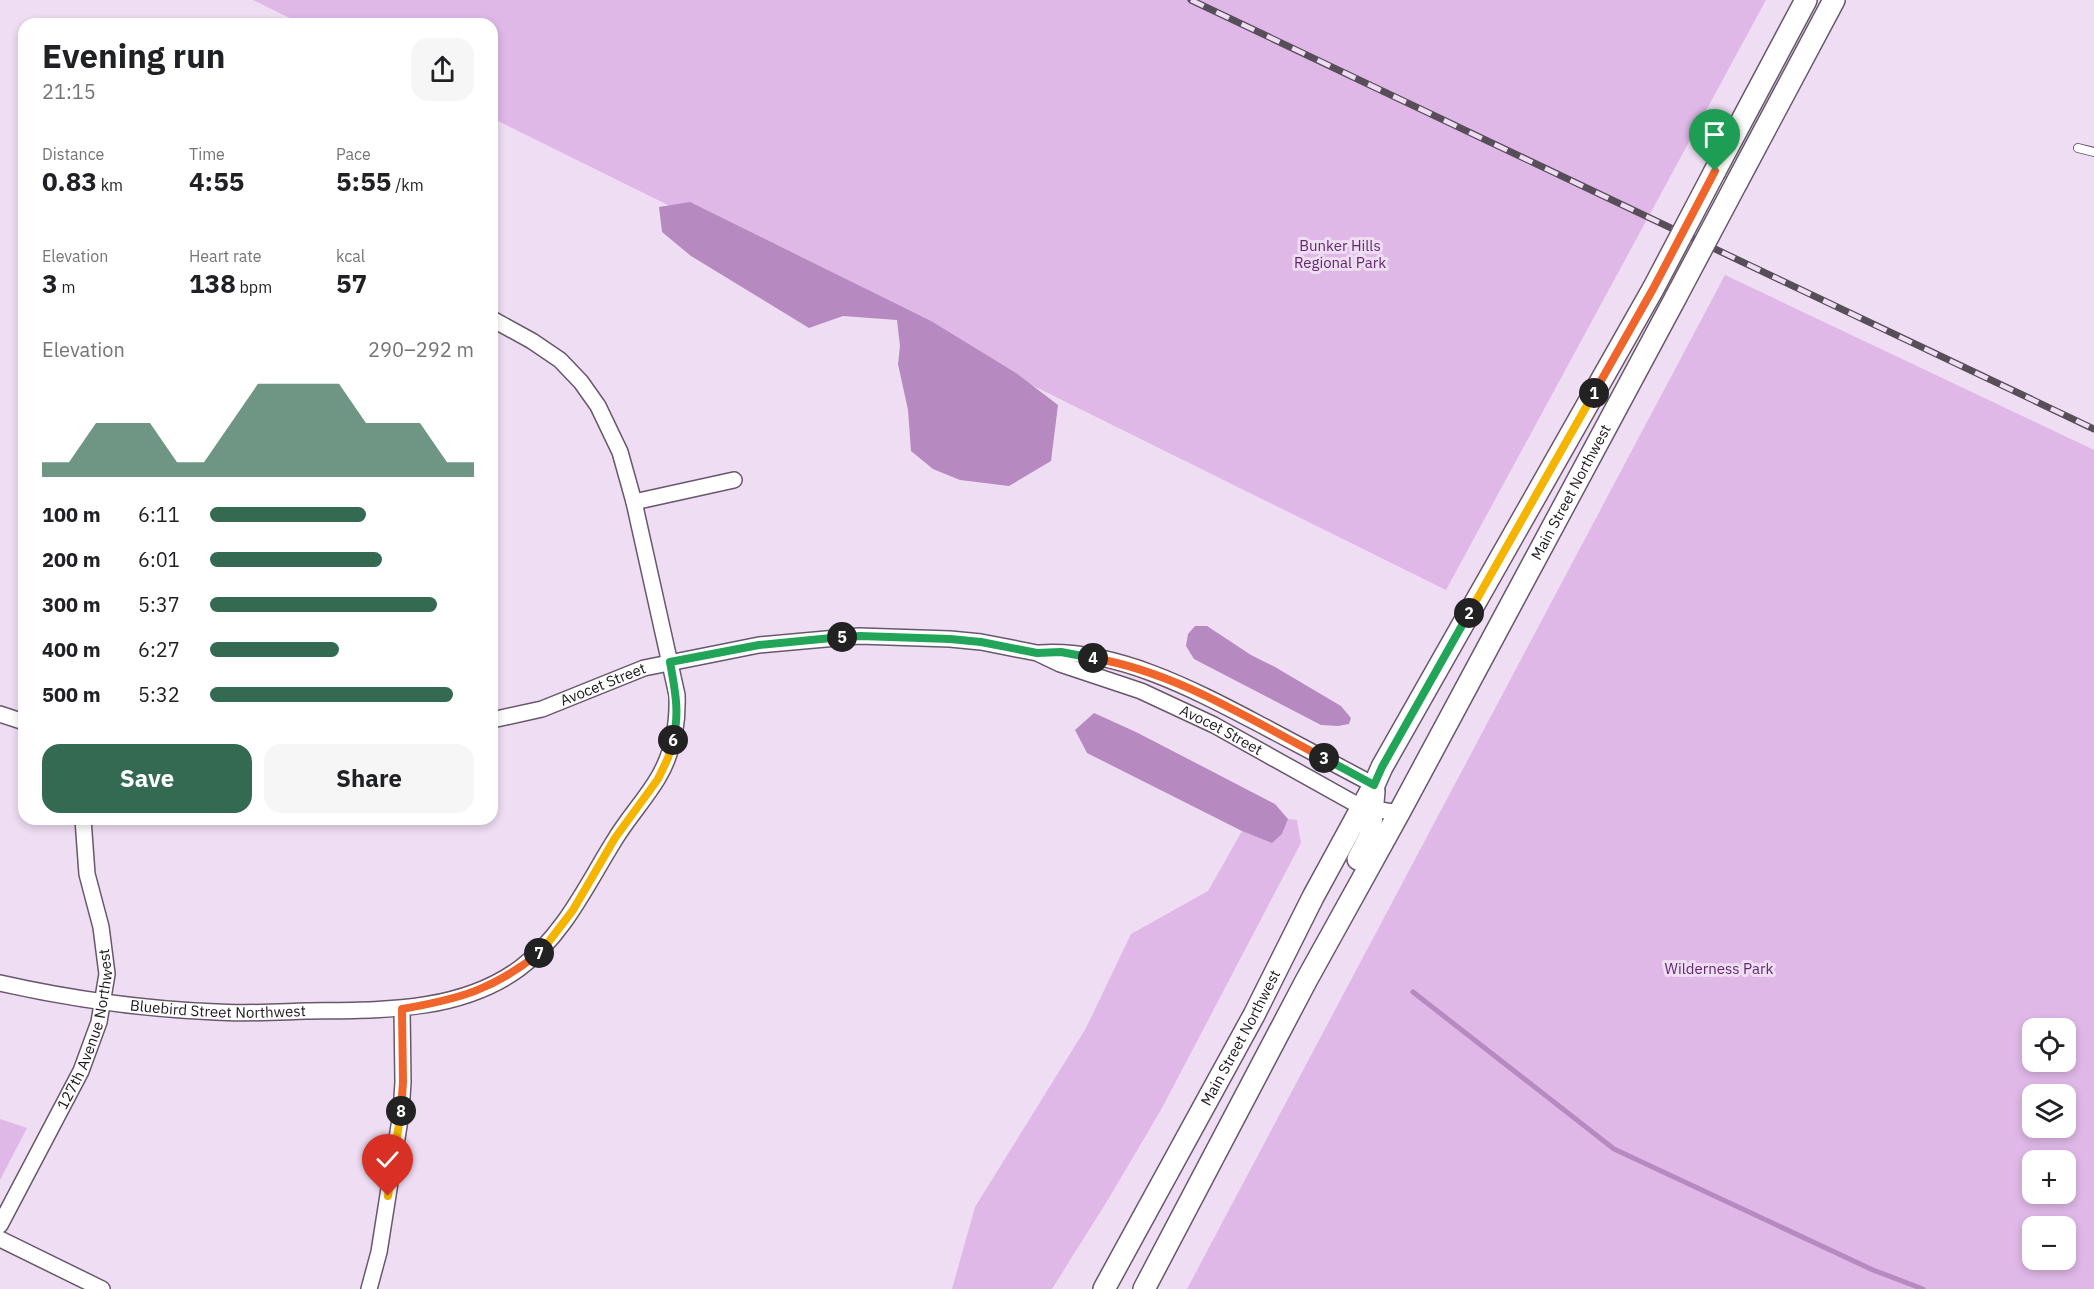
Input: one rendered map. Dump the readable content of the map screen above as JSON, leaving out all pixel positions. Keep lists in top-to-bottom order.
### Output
{
  "streets": {
    "main road": ["Main Street Northwest"],
    "street": ["Avocet Street", "Bluebird Street Northwest", "127th Avenue Northwest"]
  },
  "crossings": [
    ["Main Street Northwest", "Avocet Street"],
    ["Avocet Street", "Bluebird Street Northwest"],
    ["Bluebird Street Northwest", "127th Avenue Northwest"]
  ],
  "parks": ["Bunker Hills Regional Park", "Wilderness Park"],
  "page": {
    "heading": ["Evening run", "21:15"],
    "stats": [
      ["Distance", "0.83 km"],
      ["Time", "4:55"],
      ["Pace", "5:55 /km"],
      ["Elevation", "3 m"],
      ["Heart rate", "138 bpm"],
      ["kcal", "57"]
    ],
    "chart": ["Elevation", "290–292 m"],
    "pins": [
      "1",
      "2",
      "5",
      "4",
      "6",
      "3",
      "7",
      "8"
    ],
    "list": [
      {
        "name": "100 m",
        "note": "6:11"
      },
      {
        "name": "200 m",
        "note": "6:01"
      },
      {
        "name": "300 m",
        "note": "5:37"
      },
      {
        "name": "400 m",
        "note": "6:27"
      },
      {
        "name": "500 m",
        "note": "5:32"
      }
    ],
    "buttons": ["Save", "Share"],
    "map_buttons": ["+", "−"]
  }
}
